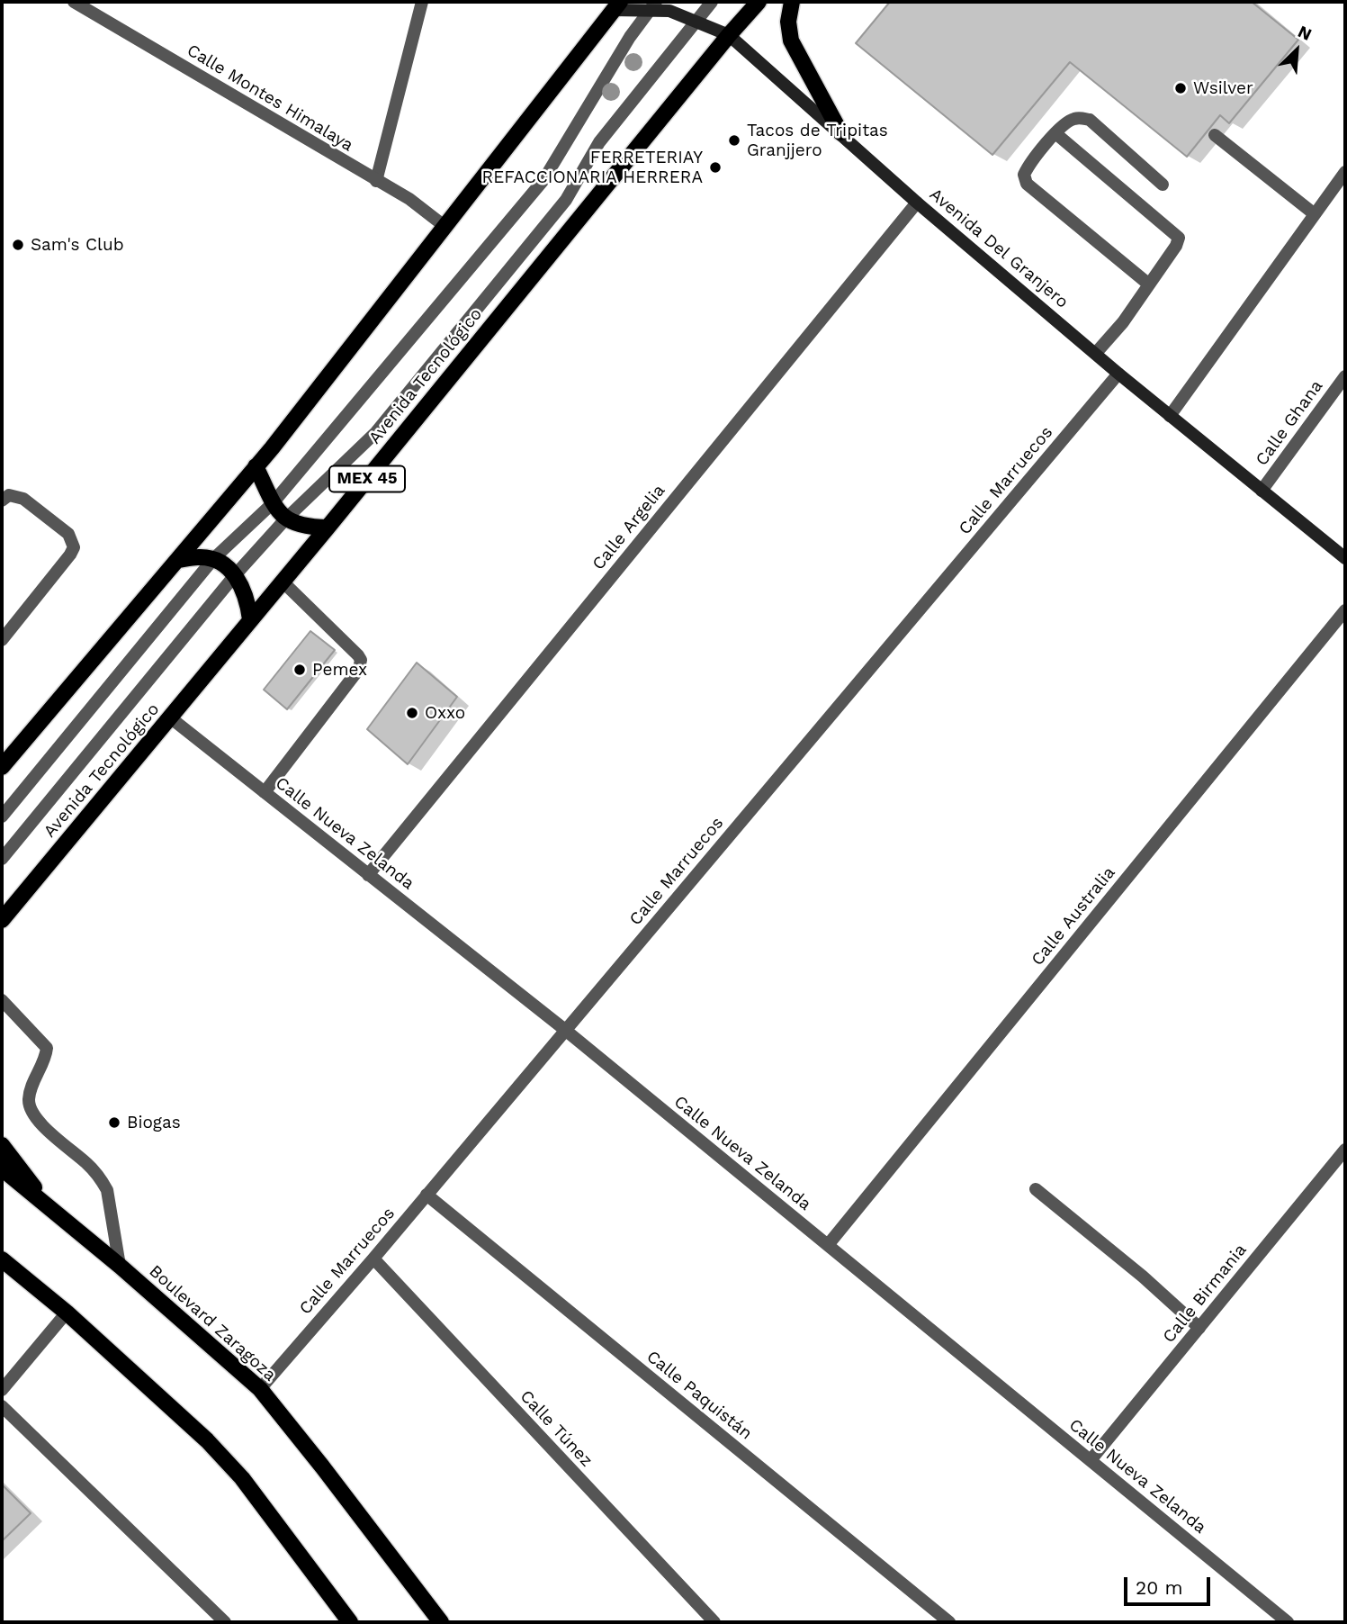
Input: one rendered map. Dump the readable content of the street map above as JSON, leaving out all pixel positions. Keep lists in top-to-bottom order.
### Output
{
  "streets": {
    "main road": [
      "Avenida Del Granjero",
      "Avenida Tecnológico",
      "MEX 45",
      "Boulevard Zaragoza"
    ],
    "street": [
      "Calle Montes Himalaya",
      "Calle Ghana",
      "Calle Marruecos",
      "Calle Argelia",
      "Calle Nueva Zelanda",
      "Calle Australia",
      "Calle Birmania",
      "Calle Paquistán",
      "Calle Túnez"
    ]
  },
  "crossings": [
    ["Avenida Del Granjero", "Avenida Tecnológico"],
    ["Avenida Del Granjero", "Calle Ghana"],
    ["Avenida Del Granjero", "Calle Marruecos"],
    ["Avenida Del Granjero", "Calle Argelia"],
    ["Avenida Tecnológico", "Calle Nueva Zelanda"],
    ["Calle Marruecos", "Calle Nueva Zelanda"],
    ["Calle Marruecos", "Boulevard Zaragoza"],
    ["Calle Marruecos", "Calle Paquistán"],
    ["Calle Marruecos", "Calle Túnez"],
    ["Calle Argelia", "Calle Nueva Zelanda"],
    ["Calle Nueva Zelanda", "Calle Australia"],
    ["Calle Nueva Zelanda", "Calle Birmania"]
  ],
  "places": [
    "Wsilver",
    "Tacos de Tripitas Granjjero",
    "FERRETERIAY REFACCIONARIA HERRERA",
    "Sam's Club",
    "Pemex",
    "Oxxo",
    "Biogas"
  ],
  "scale_bar": "20 m",
  "north": "top right"
}
